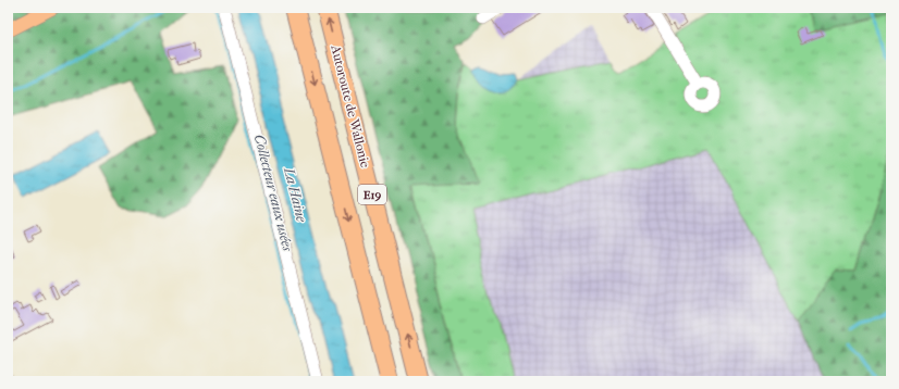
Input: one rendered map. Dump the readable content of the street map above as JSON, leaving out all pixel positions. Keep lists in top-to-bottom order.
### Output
{
  "streets": {
    "highway": ["Autoroute de Wallonie", "E19"]
  },
  "water": ["Collecteur eaux usées", "La Haine"]
}
